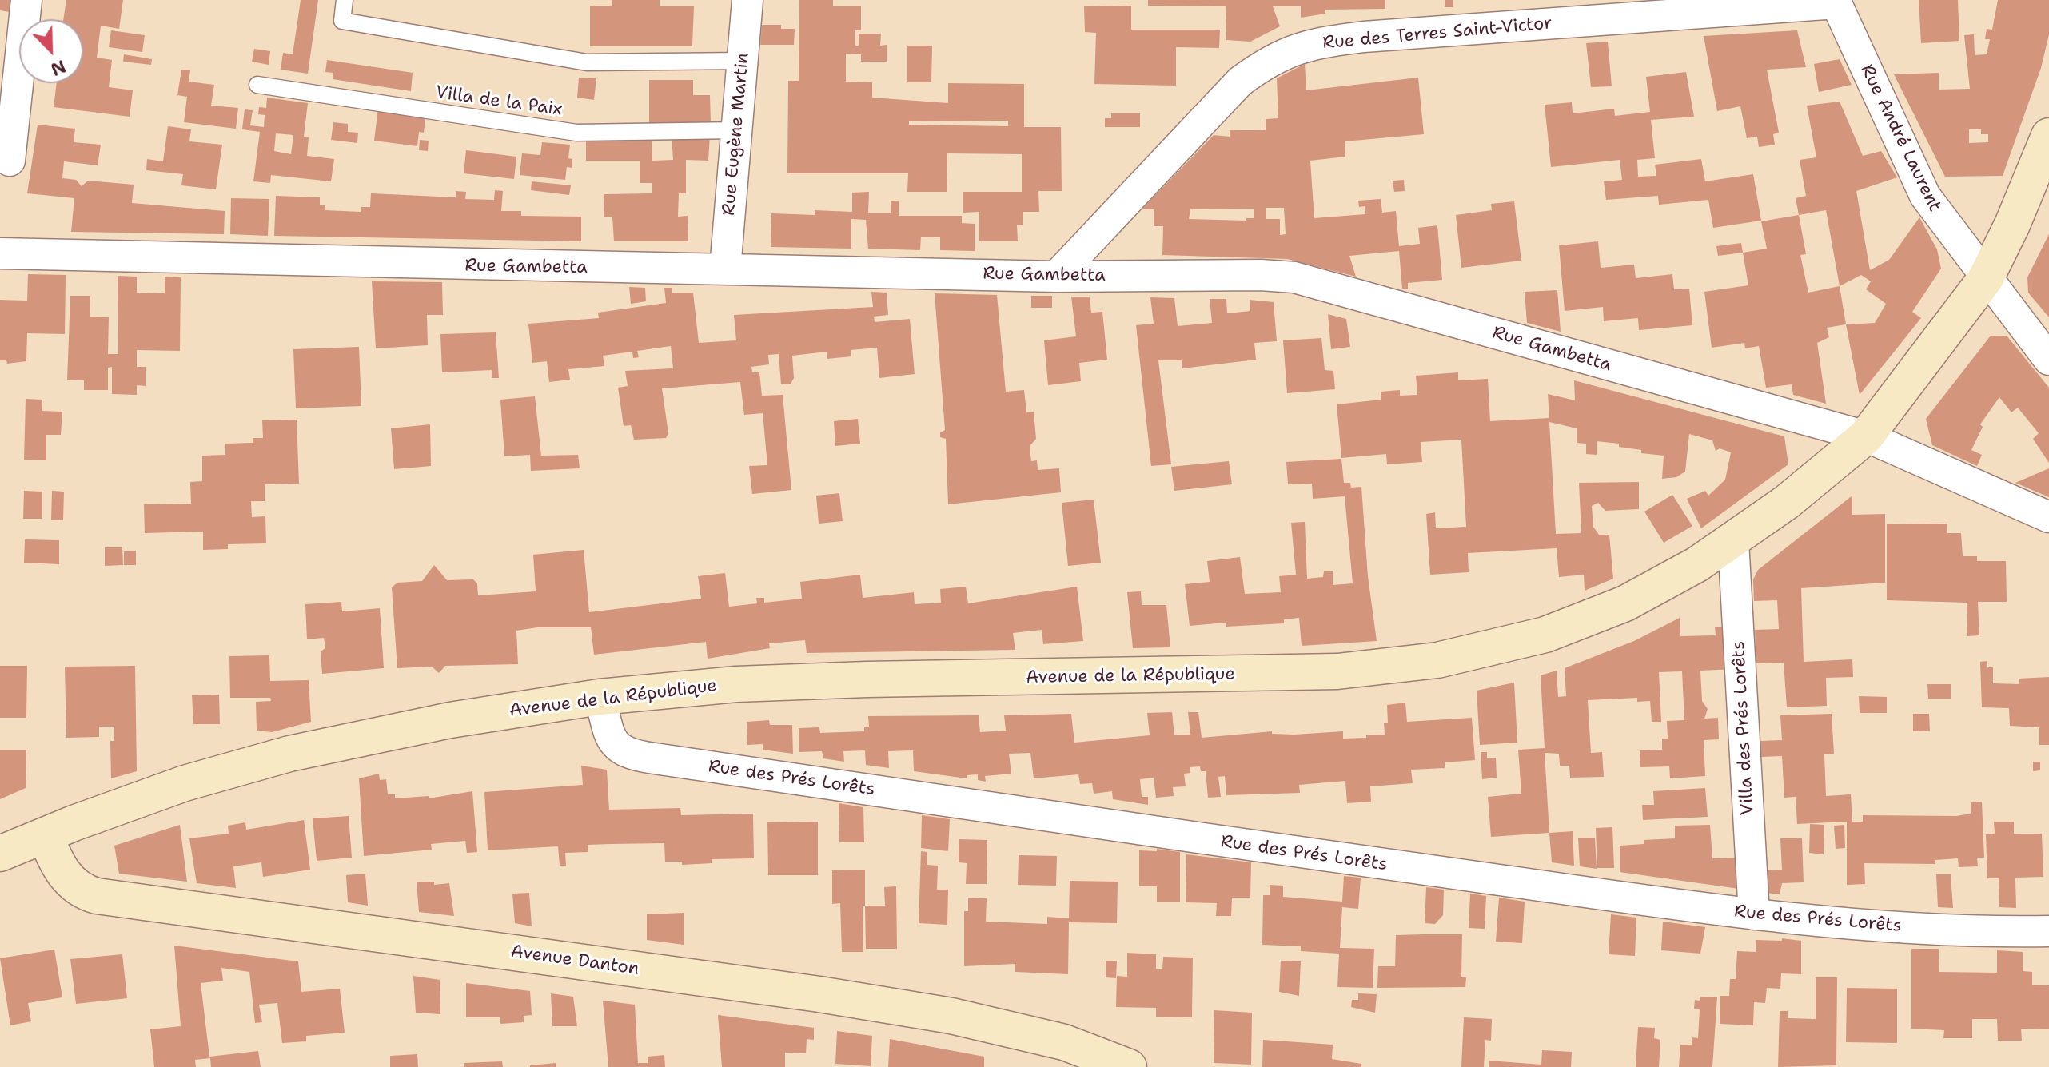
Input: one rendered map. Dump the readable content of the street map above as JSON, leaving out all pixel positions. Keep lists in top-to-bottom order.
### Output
{
  "streets": {
    "main road": ["Avenue de la République", "Avenue Danton"],
    "street": [
      "Rue des Terres Saint-Victor",
      "Rue Eugène Martin",
      "Rue André Laurent",
      "Rue Gambetta",
      "Villa des Prés Lorêts",
      "Rue des Prés Lorêts"
    ],
    "lane": ["Villa de la Paix"]
  },
  "crossings": [
    ["Rue des Terres Saint-Victor", "Rue André Laurent"],
    ["Rue des Terres Saint-Victor", "Rue Gambetta"],
    ["Villa de la Paix", "Rue Eugène Martin"],
    ["Rue Eugène Martin", "Rue Gambetta"],
    ["Rue André Laurent", "Avenue de la République"],
    ["Rue Gambetta", "Avenue de la République"],
    ["Avenue de la République", "Villa des Prés Lorêts"],
    ["Avenue de la République", "Rue des Prés Lorêts"],
    ["Avenue de la République", "Avenue Danton"],
    ["Villa des Prés Lorêts", "Rue des Prés Lorêts"]
  ],
  "north": "bottom right"
}
